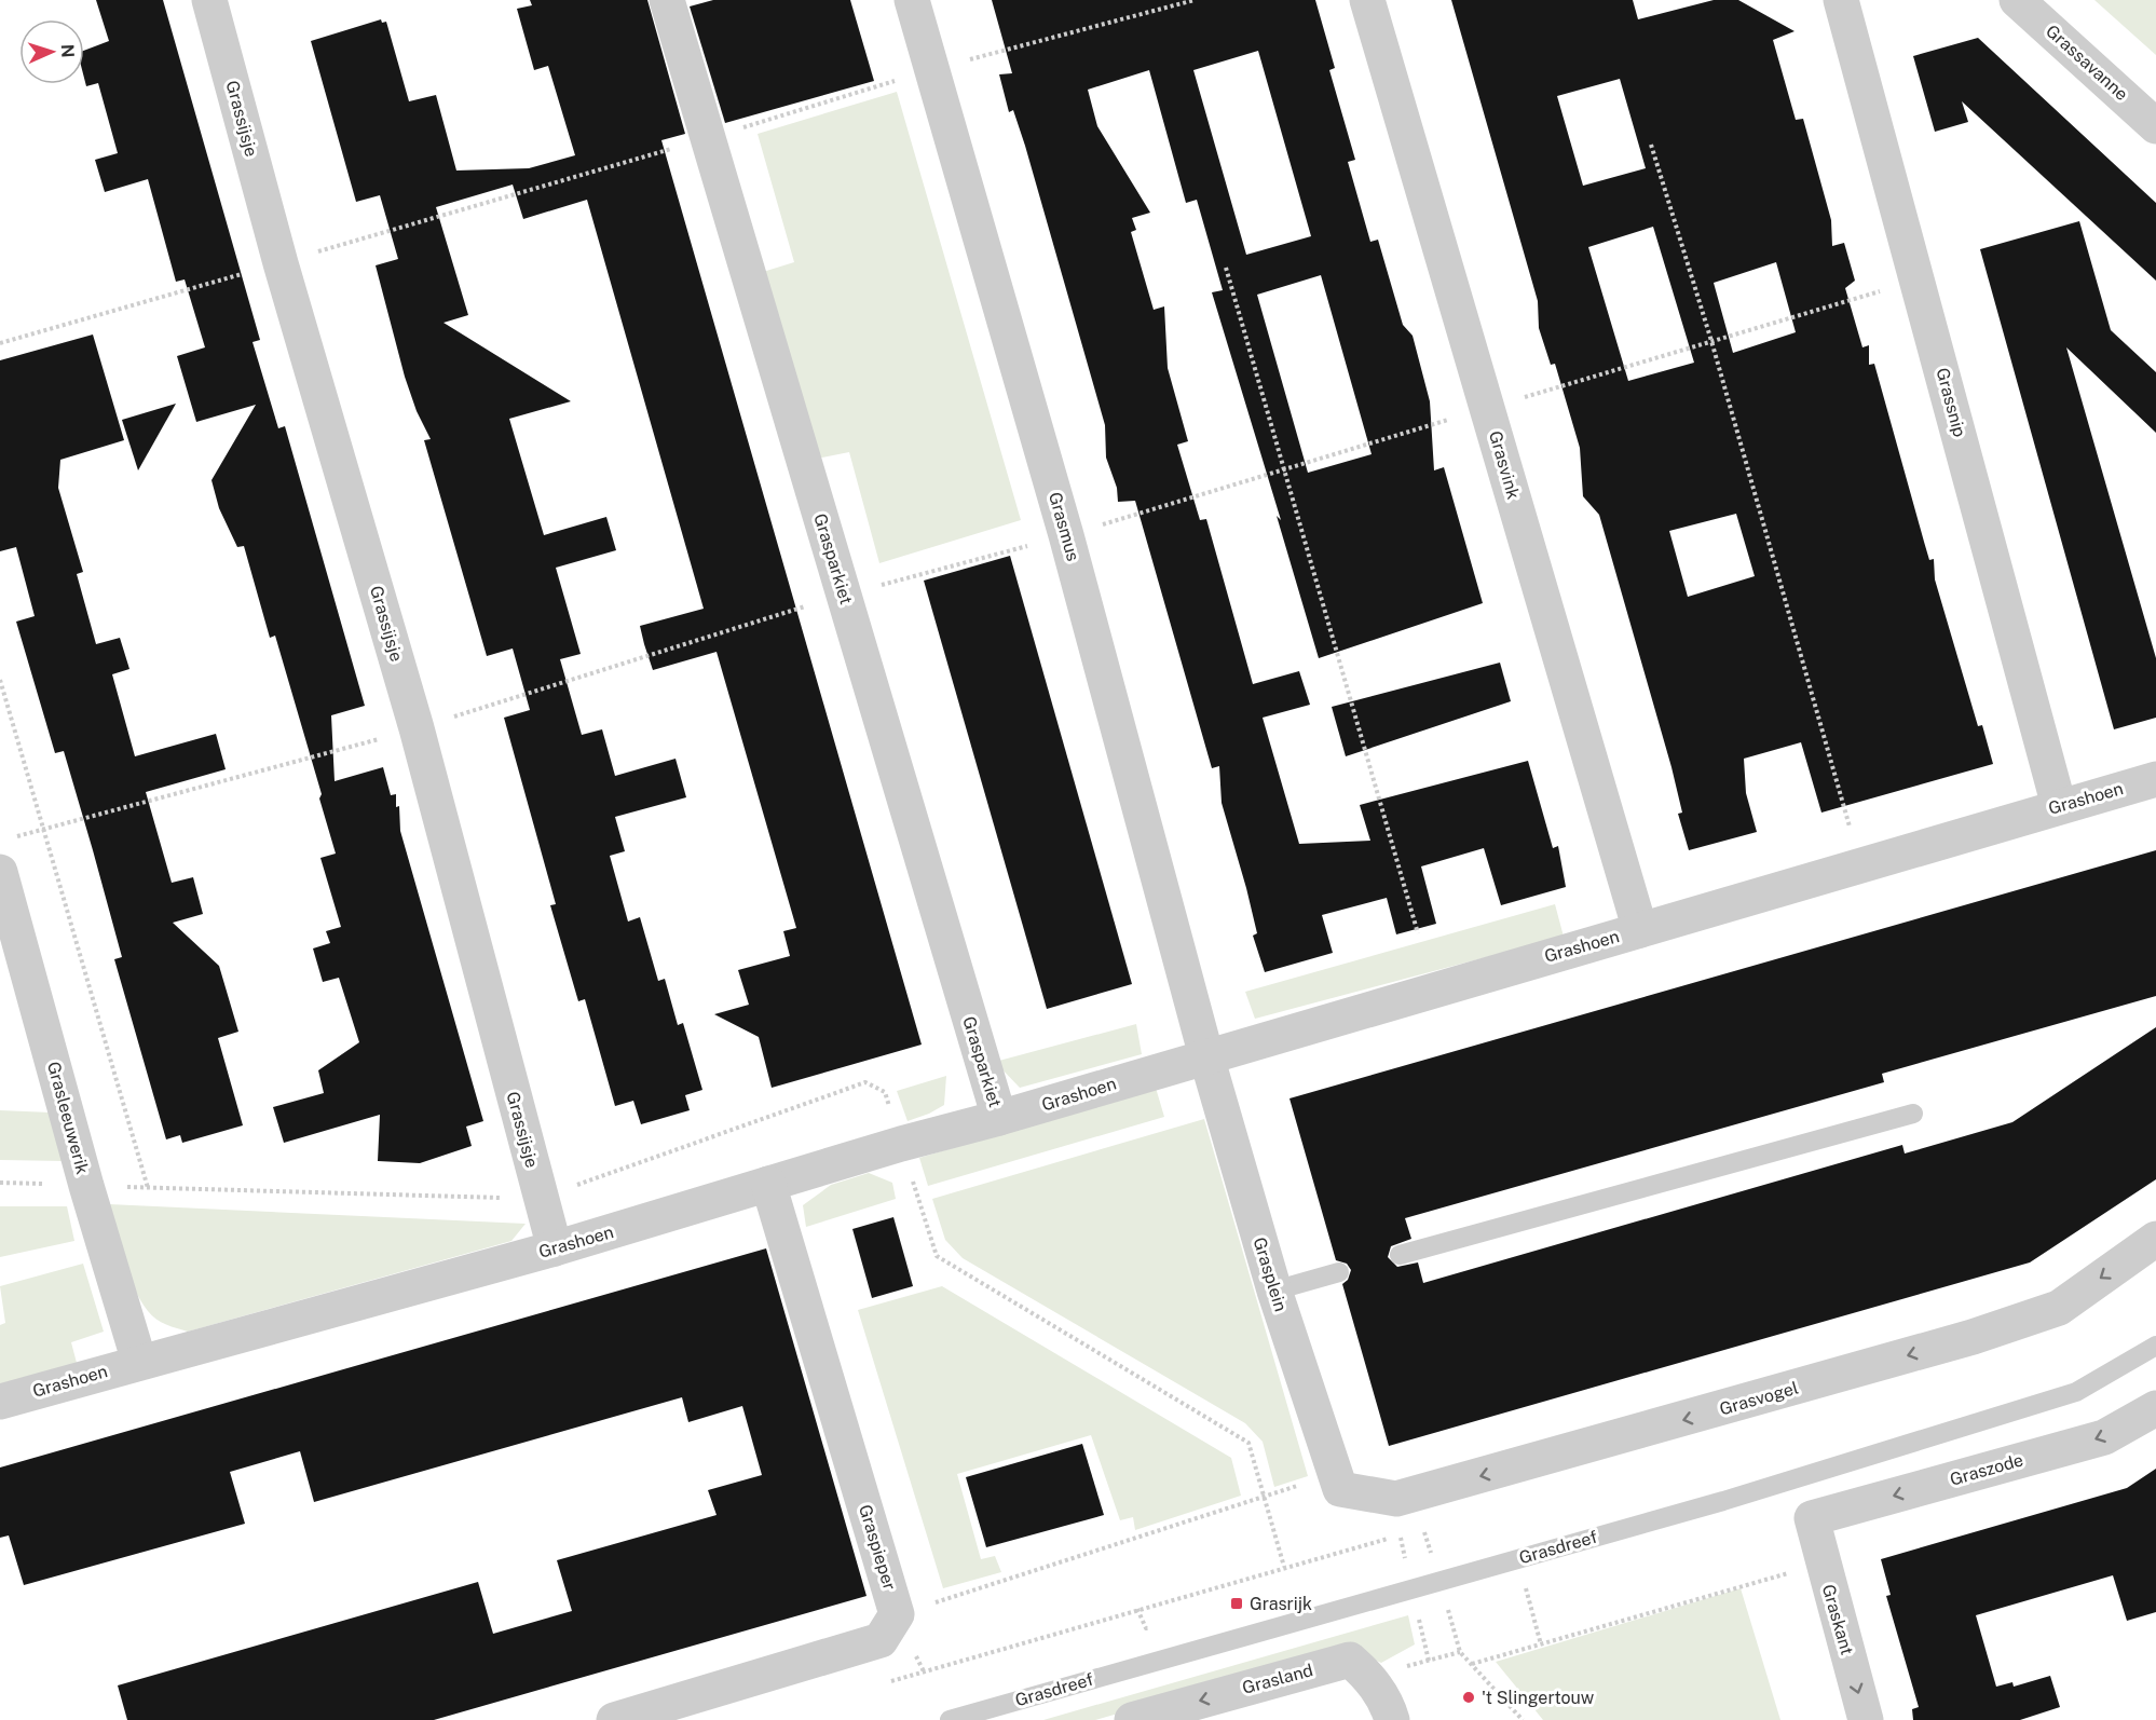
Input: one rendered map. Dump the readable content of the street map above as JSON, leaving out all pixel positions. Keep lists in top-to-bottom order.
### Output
{
  "streets": {
    "street": [
      "Grassavanne",
      "Grassijsje",
      "Grassnip",
      "Grasvink",
      "Grasmus",
      "Grasparkiet",
      "Grashoen",
      "Grasleeuwerik",
      "Grasplein",
      "Grasvogel",
      "Graszode",
      "Graspieper",
      "Graskant",
      "Grasland"
    ],
    "lane": ["Grasdreef"]
  },
  "crossings": [
    ["Grassijsje", "Grashoen"],
    ["Grassnip", "Grashoen"],
    ["Grasvink", "Grashoen"],
    ["Grasmus", "Grashoen"],
    ["Grasmus", "Grasplein"],
    ["Grasparkiet", "Grashoen"],
    ["Grashoen", "Grasleeuwerik"],
    ["Grashoen", "Grasplein"],
    ["Grashoen", "Graspieper"],
    ["Grasplein", "Grasvogel"],
    ["Graszode", "Graskant"]
  ],
  "one_way": [
    "Grasvogel",
    "Graszode",
    "Graskant",
    "Grasland"
  ],
  "places": {
    "transit": ["Grasrijk"],
    "other": ["'t Slingertouw"]
  },
  "north": "right"
}
